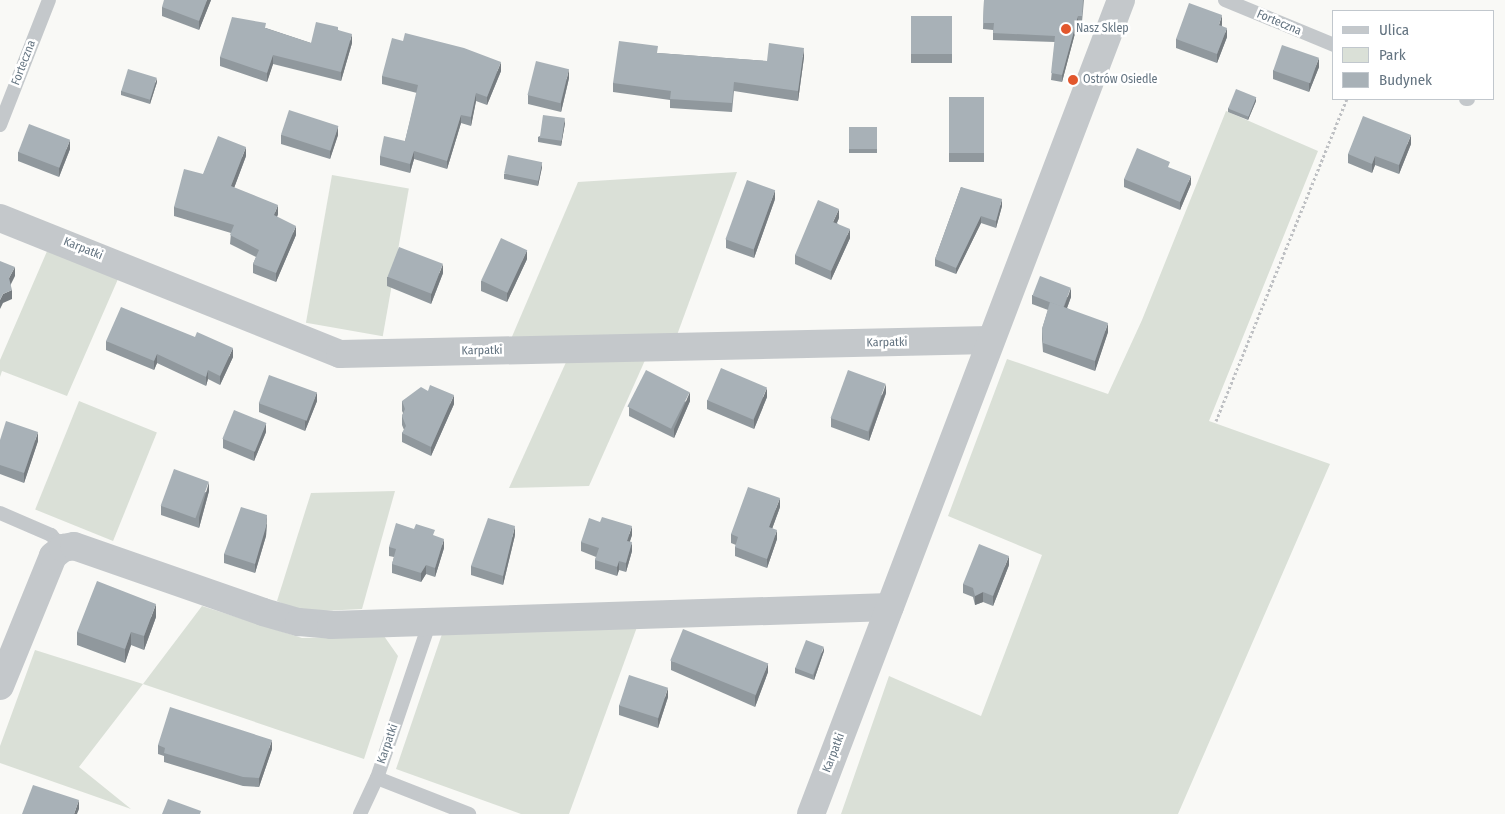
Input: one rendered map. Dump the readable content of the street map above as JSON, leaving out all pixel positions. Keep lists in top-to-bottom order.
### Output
{
  "streets": {
    "street": ["Karpatki"],
    "lane": ["Forteczna"]
  },
  "places": ["Nasz Sklep", "Ostrów Osiedle"],
  "legend": ["Ulica", "Park", "Budynek"]
}
